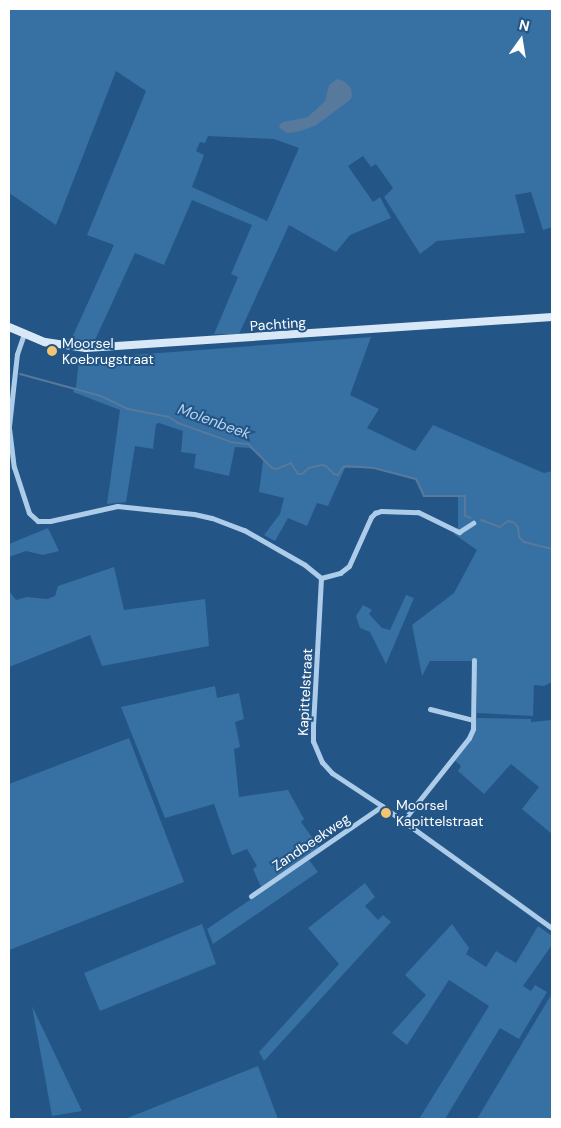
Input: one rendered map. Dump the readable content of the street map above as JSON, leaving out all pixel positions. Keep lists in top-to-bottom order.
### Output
{
  "streets": {
    "main road": ["Pachting"],
    "street": ["Kapittelstraat", "Zandbeekweg"]
  },
  "crossings": [
    ["Kapittelstraat", "Zandbeekweg"]
  ],
  "water": ["Molenbeek"],
  "places": ["Moorsel Koebrugstraat", "Moorsel Kapittelstraat"],
  "north": "top"
}
